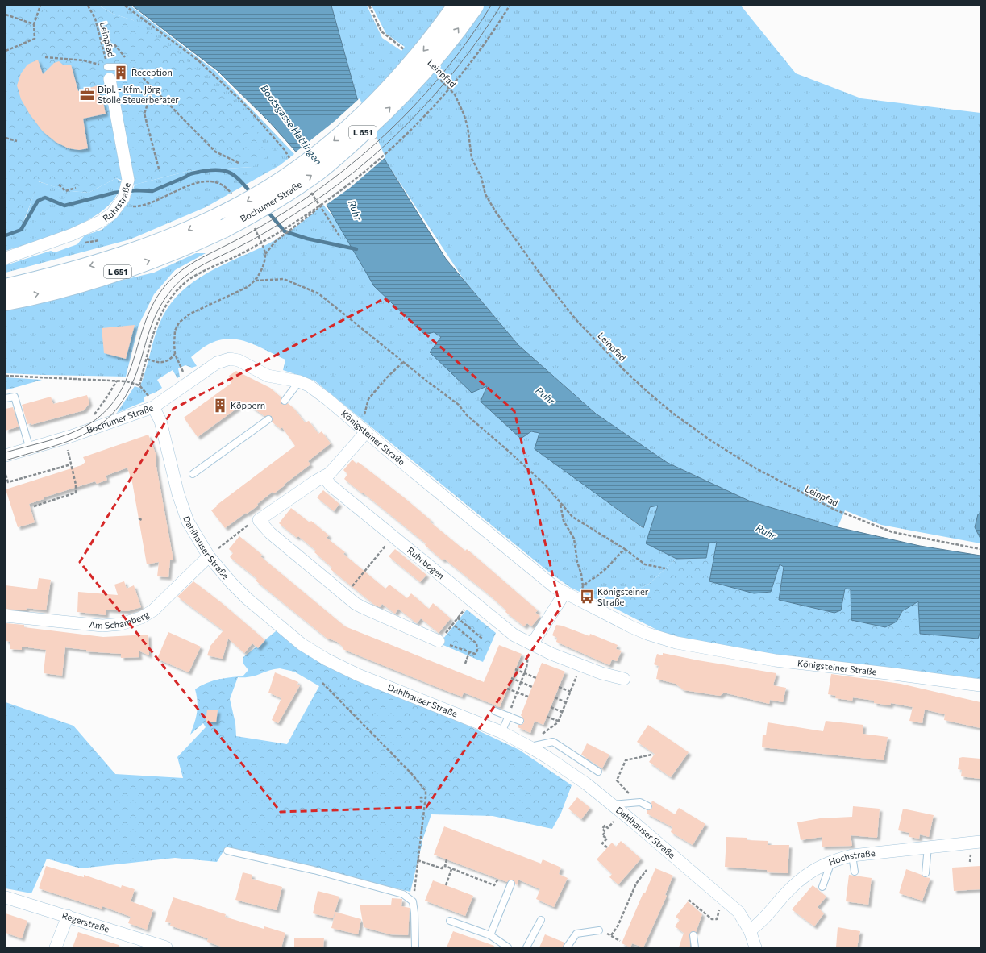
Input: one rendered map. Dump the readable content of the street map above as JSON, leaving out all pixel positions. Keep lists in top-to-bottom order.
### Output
{
  "streets": {
    "main road": ["L 651", "Bochumer Straße"],
    "street": [
      "Ruhrstraße",
      "Königsteiner Straße",
      "Dahlhauser Straße",
      "Ruhrbogen",
      "Am Schamberg",
      "Hochstraße",
      "Regerstraße"
    ],
    "path": ["Leinpfad"]
  },
  "crossings": [
    ["Bochumer Straße", "Königsteiner Straße"],
    ["Bochumer Straße", "Dahlhauser Straße"],
    ["Dahlhauser Straße", "Am Schamberg"],
    ["Dahlhauser Straße", "Hochstraße"]
  ],
  "water": ["Bootsgasse Hattingen", "Ruhr"],
  "places": {
    "building": ["Reception", "Köppern"],
    "office": ["Dipl. - Kfm. Jörg Stolle Steuerberater"],
    "bus stop": ["Königsteiner Straße"]
  }
}
